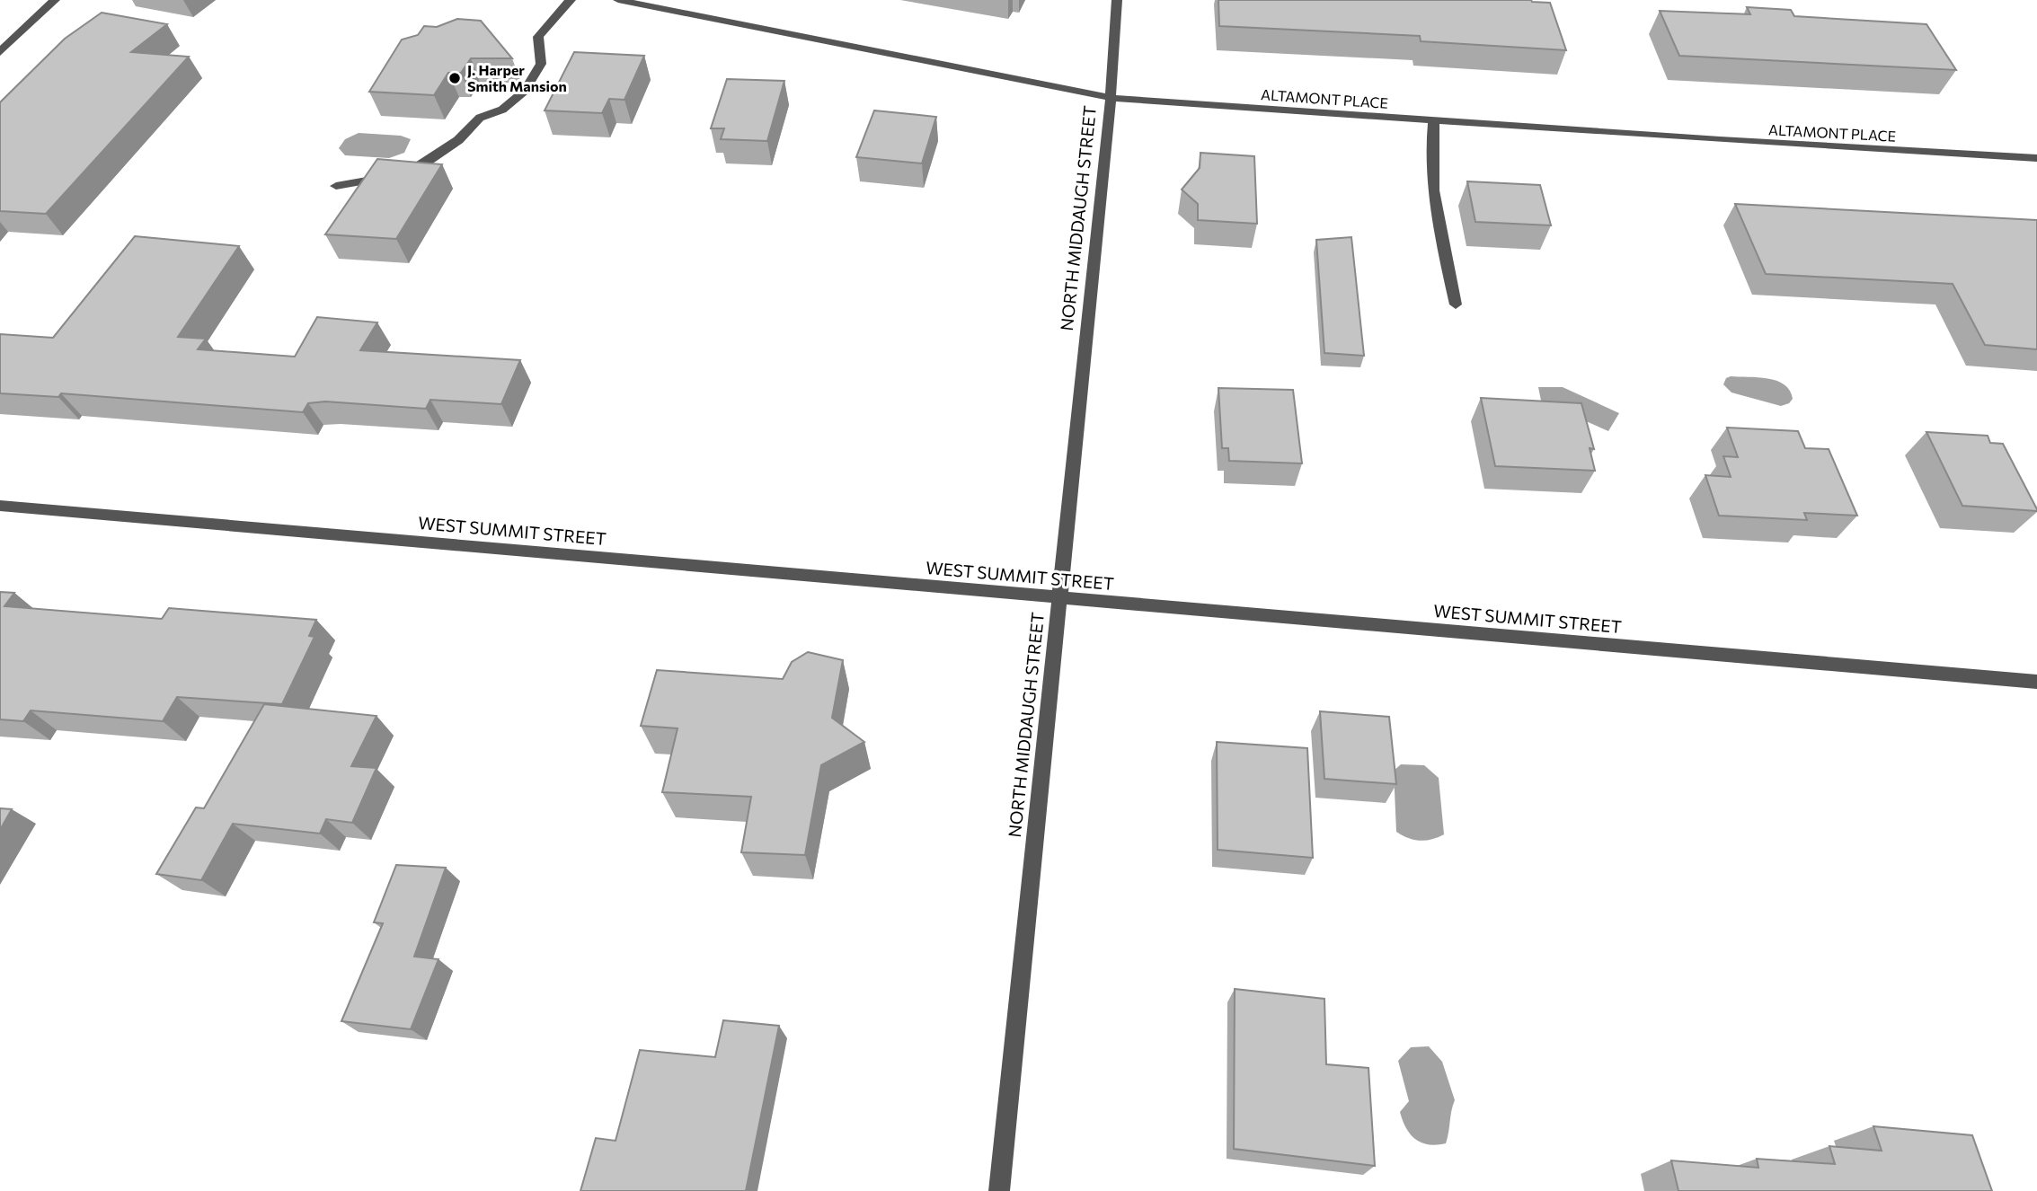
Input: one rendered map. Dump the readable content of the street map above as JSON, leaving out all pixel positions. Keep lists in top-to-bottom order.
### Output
{
  "streets": {
    "street": ["ALTAMONT PLACE", "NORTH MIDDAUGH STREET", "WEST SUMMIT STREET"]
  },
  "crossings": [
    ["ALTAMONT PLACE", "NORTH MIDDAUGH STREET"],
    ["NORTH MIDDAUGH STREET", "WEST SUMMIT STREET"]
  ],
  "places": ["J. Harper Smith Mansion"]
}
